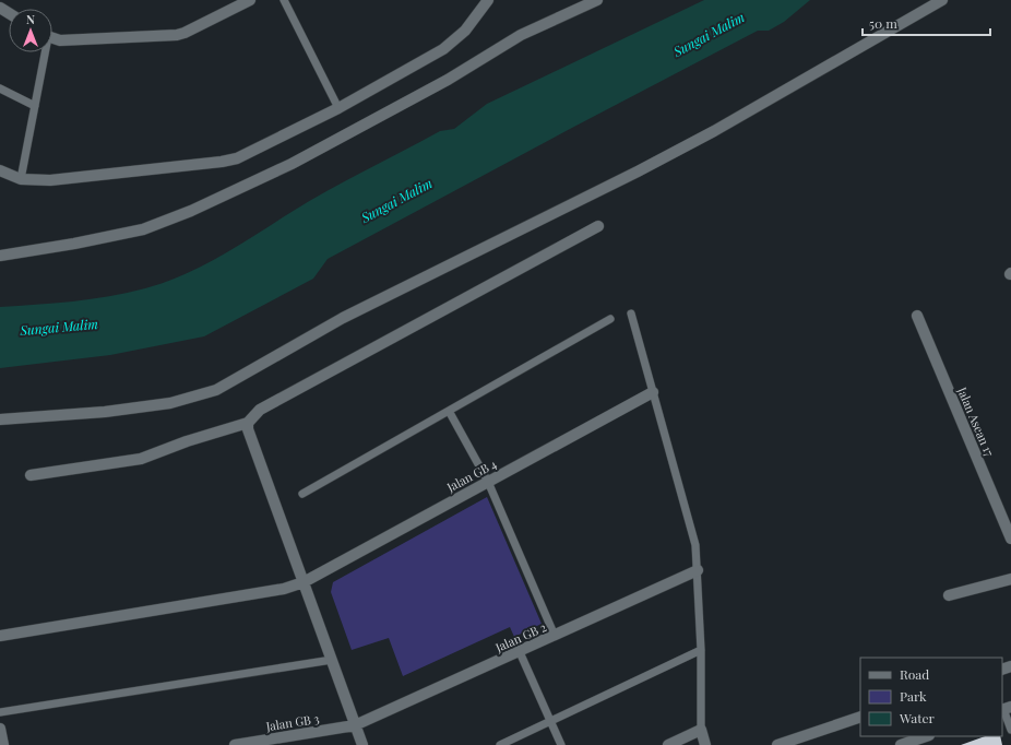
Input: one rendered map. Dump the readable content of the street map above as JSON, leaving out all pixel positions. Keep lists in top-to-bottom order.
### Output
{
  "streets": {
    "street": [
      "Jalan Asean 17",
      "Jalan GB 4",
      "Jalan GB 2",
      "Jalan GB 3"
    ]
  },
  "crossings": [
    ["Jalan GB 2", "Jalan GB 3"]
  ],
  "water": ["Sungai Malim"],
  "legend": ["Road", "Park", "Water"],
  "scale_bar": "50 m",
  "north": "top"
}
